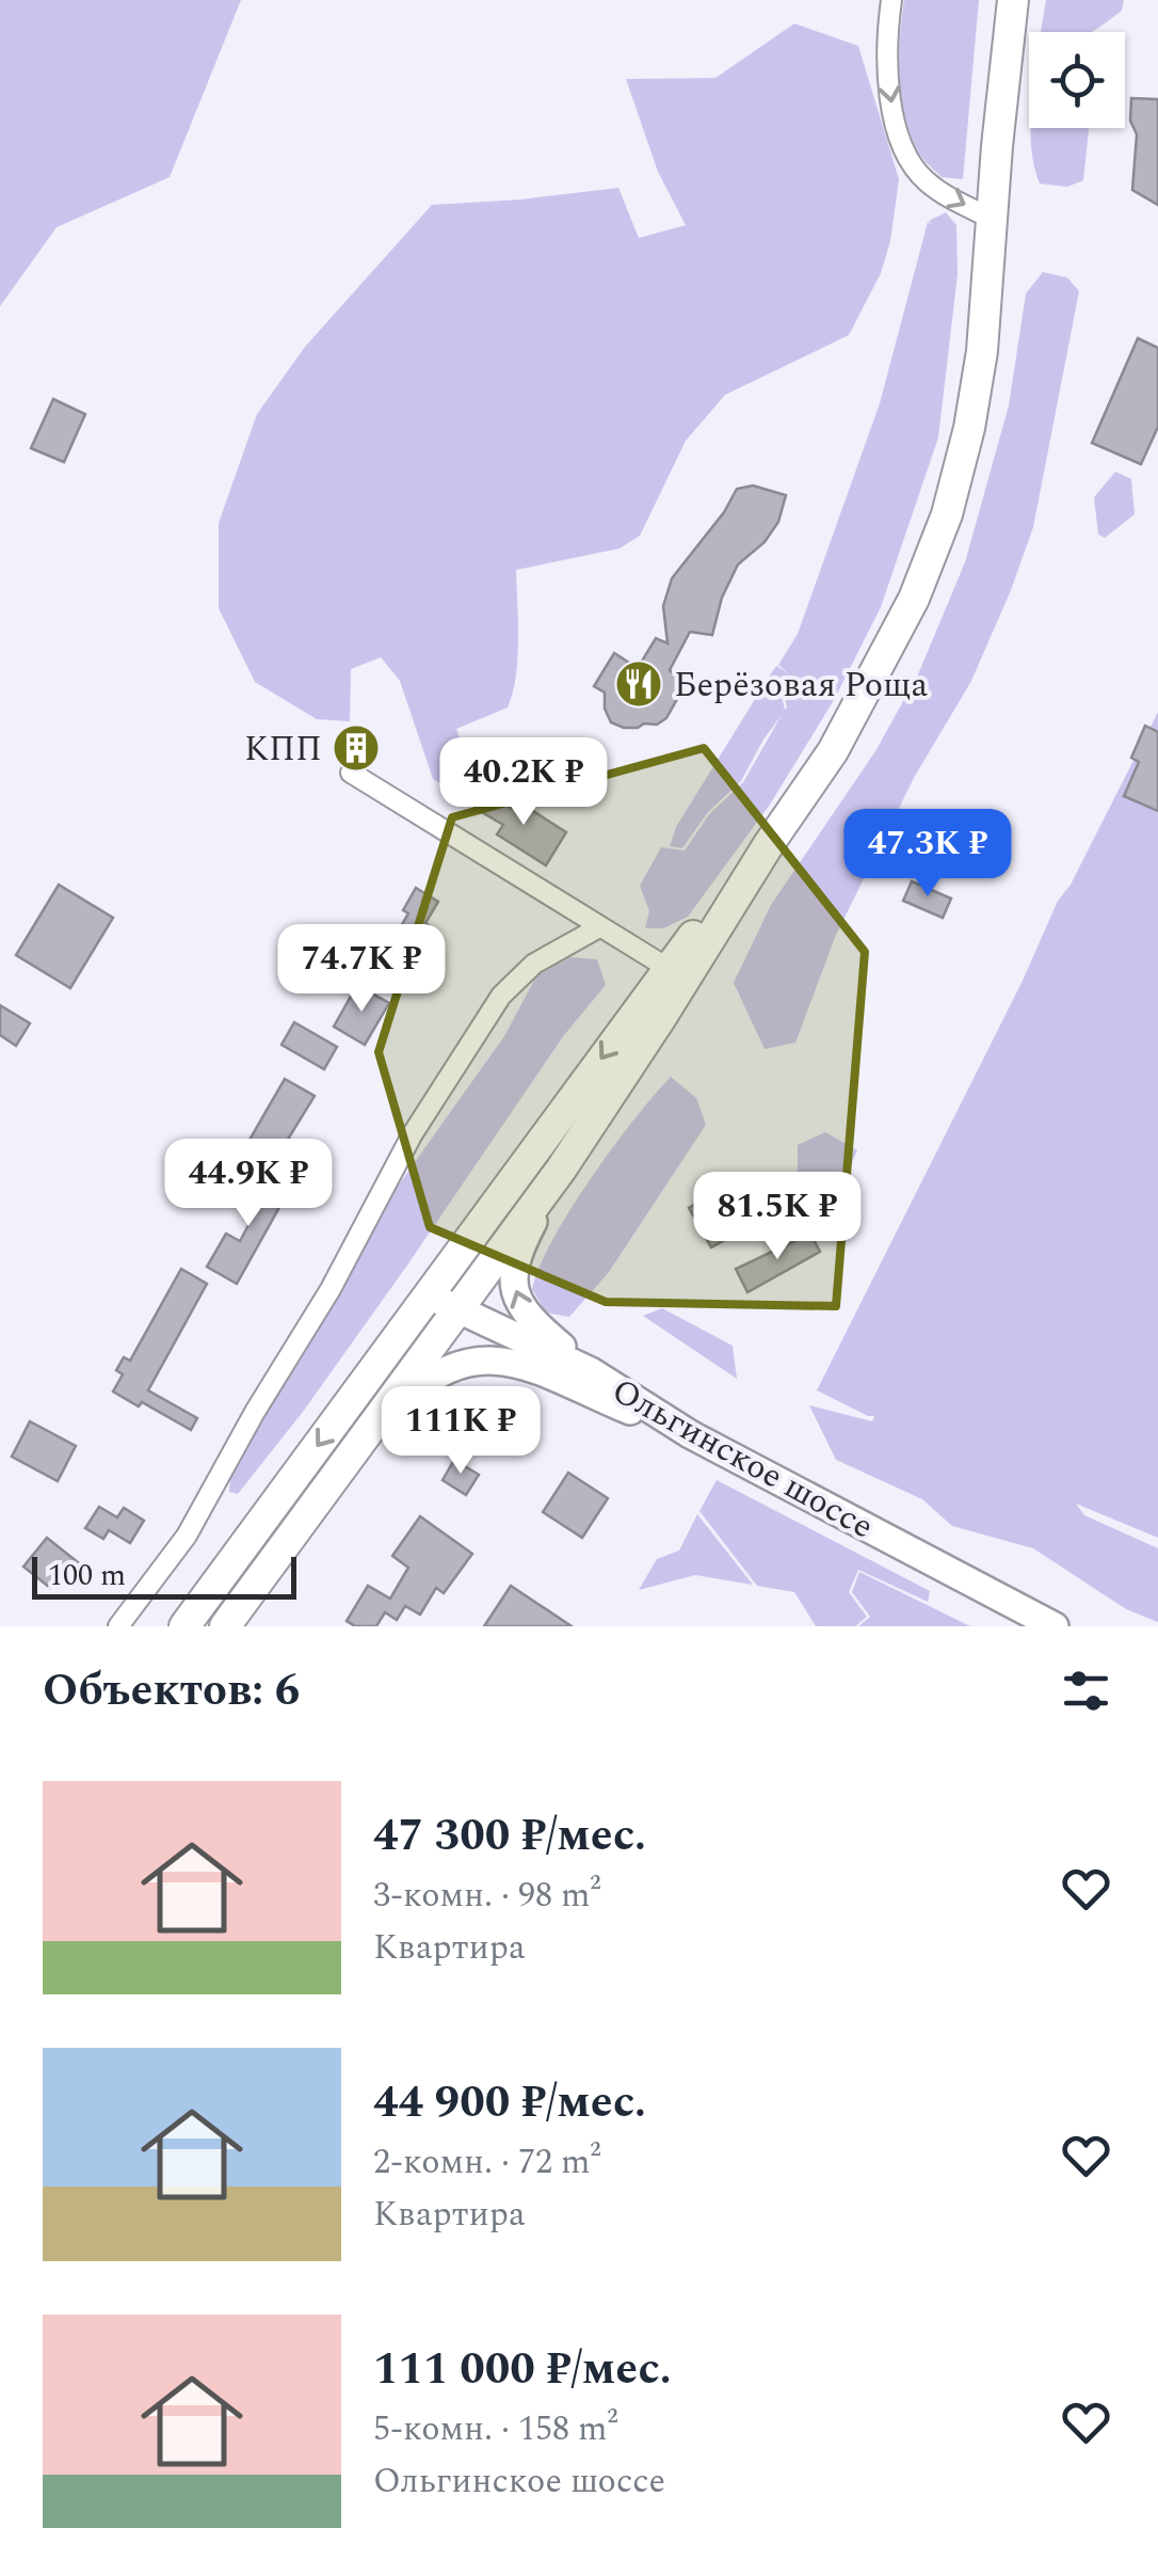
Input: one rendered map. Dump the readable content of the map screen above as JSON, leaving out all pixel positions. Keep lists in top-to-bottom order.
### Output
{
  "streets": {
    "main road": ["Ольгинское шоссе"]
  },
  "places": {
    "restaurant": ["Берёзовая Роща"],
    "building": ["КПП"]
  },
  "scale_bar": "100 m",
  "page": {
    "price": [
      "40.2K ₽",
      "47.3K ₽",
      "74.7K ₽",
      "44.9K ₽",
      "81.5K ₽",
      "111K ₽"
    ],
    "scale": "100 m",
    "heading": "Объектов: 6",
    "list": [
      {
        "name": "47 300 ₽/мес.",
        "note": "3-комн. · 98 m² · Квартира"
      },
      {
        "name": "44 900 ₽/мес.",
        "note": "2-комн. · 72 m² · Квартира"
      },
      {
        "name": "111 000 ₽/мес.",
        "note": "5-комн. · 158 m² · Ольгинское шоссе"
      }
    ]
  }
}
